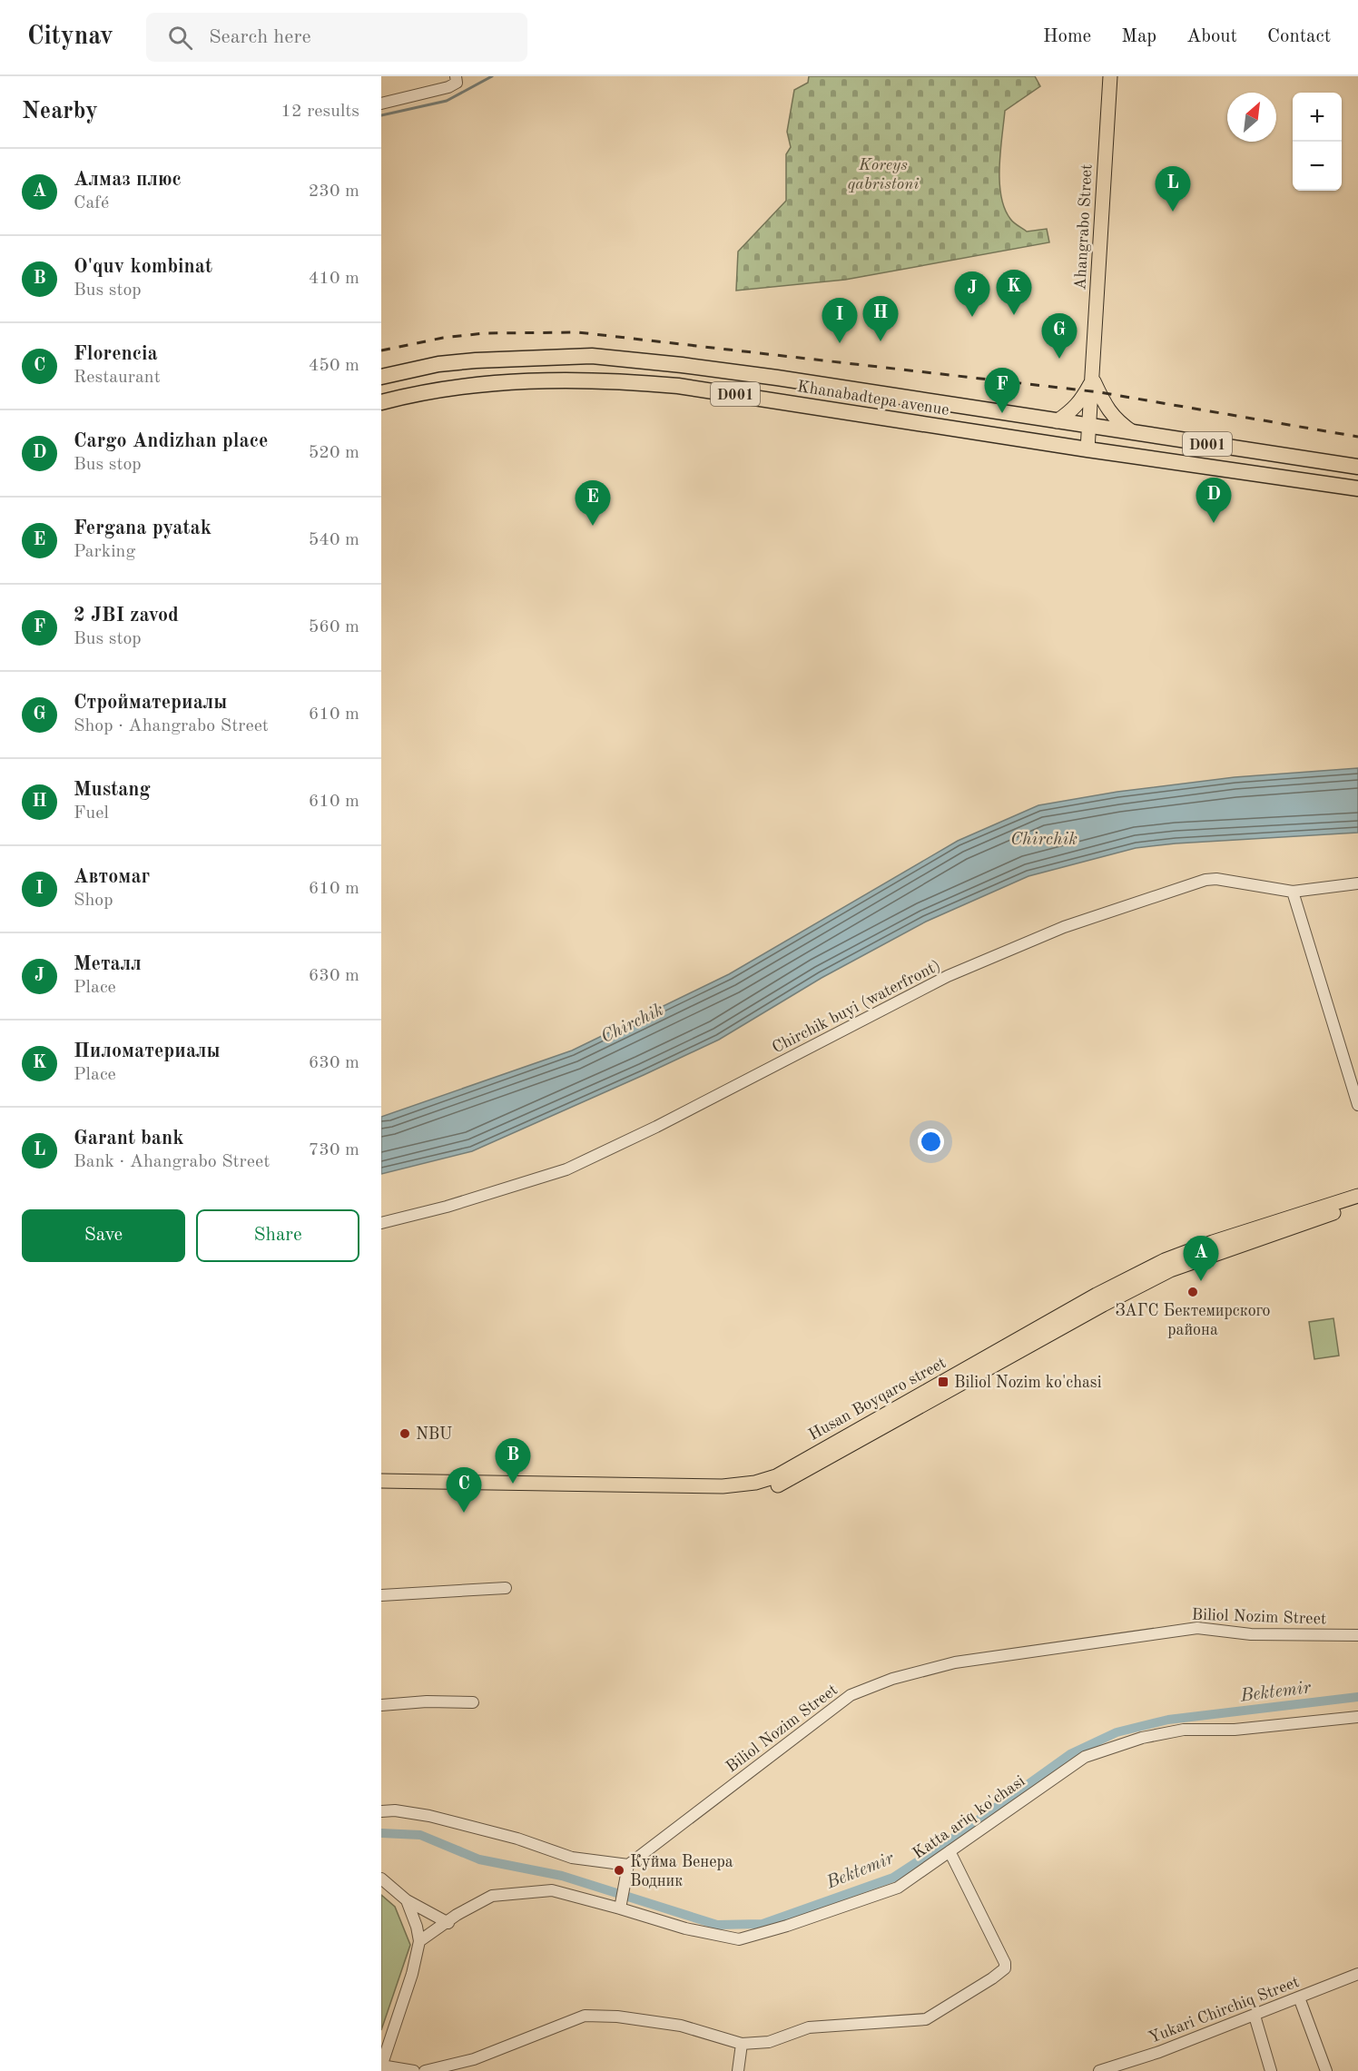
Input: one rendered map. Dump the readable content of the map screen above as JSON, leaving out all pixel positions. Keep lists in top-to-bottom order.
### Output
{
  "streets": {
    "highway": ["D001", "Khanabadtepa avenue"],
    "main road": ["Ahangrabo Street", "Husan Boyqaro street"],
    "street": [
      "Chirchik buyi (waterfront)",
      "Biliol Nozim Street",
      "Katta ariq ko'chasi",
      "Yukari Chirchiq Street"
    ]
  },
  "crossings": [
    ["Ahangrabo Street", "Khanabadtepa avenue"]
  ],
  "water": ["Chirchik", "Bektemir"],
  "parks": ["Koreys qabristoni"],
  "places": {
    "other": ["ЗАГС Бектемирского района", "NBU", "Куйма Венера Водник"],
    "transit": ["Biliol Nozim ko'chasi"]
  },
  "north": "top right",
  "page": {
    "header": "Citynav",
    "search": "Search here",
    "nav": [
      "Home",
      "Map",
      "About",
      "Contact"
    ],
    "heading": ["Nearby", "12 results"],
    "map_buttons": ["+", "−"],
    "list": [
      {
        "mark": "A",
        "name": "Алмаз плюс",
        "note": "Café",
        "value": "230 m"
      },
      {
        "mark": "B",
        "name": "O'quv kombinat",
        "note": "Bus stop",
        "value": "410 m"
      },
      {
        "mark": "C",
        "name": "Florencia",
        "note": "Restaurant",
        "value": "450 m"
      },
      {
        "mark": "D",
        "name": "Cargo Andizhan place",
        "note": "Bus stop",
        "value": "520 m"
      },
      {
        "mark": "E",
        "name": "Fergana pyatak",
        "note": "Parking",
        "value": "540 m"
      },
      {
        "mark": "F",
        "name": "2 JBI zavod",
        "note": "Bus stop",
        "value": "560 m"
      },
      {
        "mark": "G",
        "name": "Стройматериалы",
        "note": "Shop · Ahangrabo Street",
        "value": "610 m"
      },
      {
        "mark": "H",
        "name": "Mustang",
        "note": "Fuel",
        "value": "610 m"
      },
      {
        "mark": "I",
        "name": "Автомаг",
        "note": "Shop",
        "value": "610 m"
      },
      {
        "mark": "J",
        "name": "Металл",
        "note": "Place",
        "value": "630 m"
      },
      {
        "mark": "K",
        "name": "Пиломатериалы",
        "note": "Place",
        "value": "630 m"
      },
      {
        "mark": "L",
        "name": "Garant bank",
        "note": "Bank · Ahangrabo Street",
        "value": "730 m"
      }
    ],
    "pins": [
      "L",
      "K",
      "J",
      "H",
      "I",
      "G",
      "F",
      "D",
      "E",
      "A",
      "B",
      "C"
    ],
    "buttons": ["Save", "Share"]
  }
}
